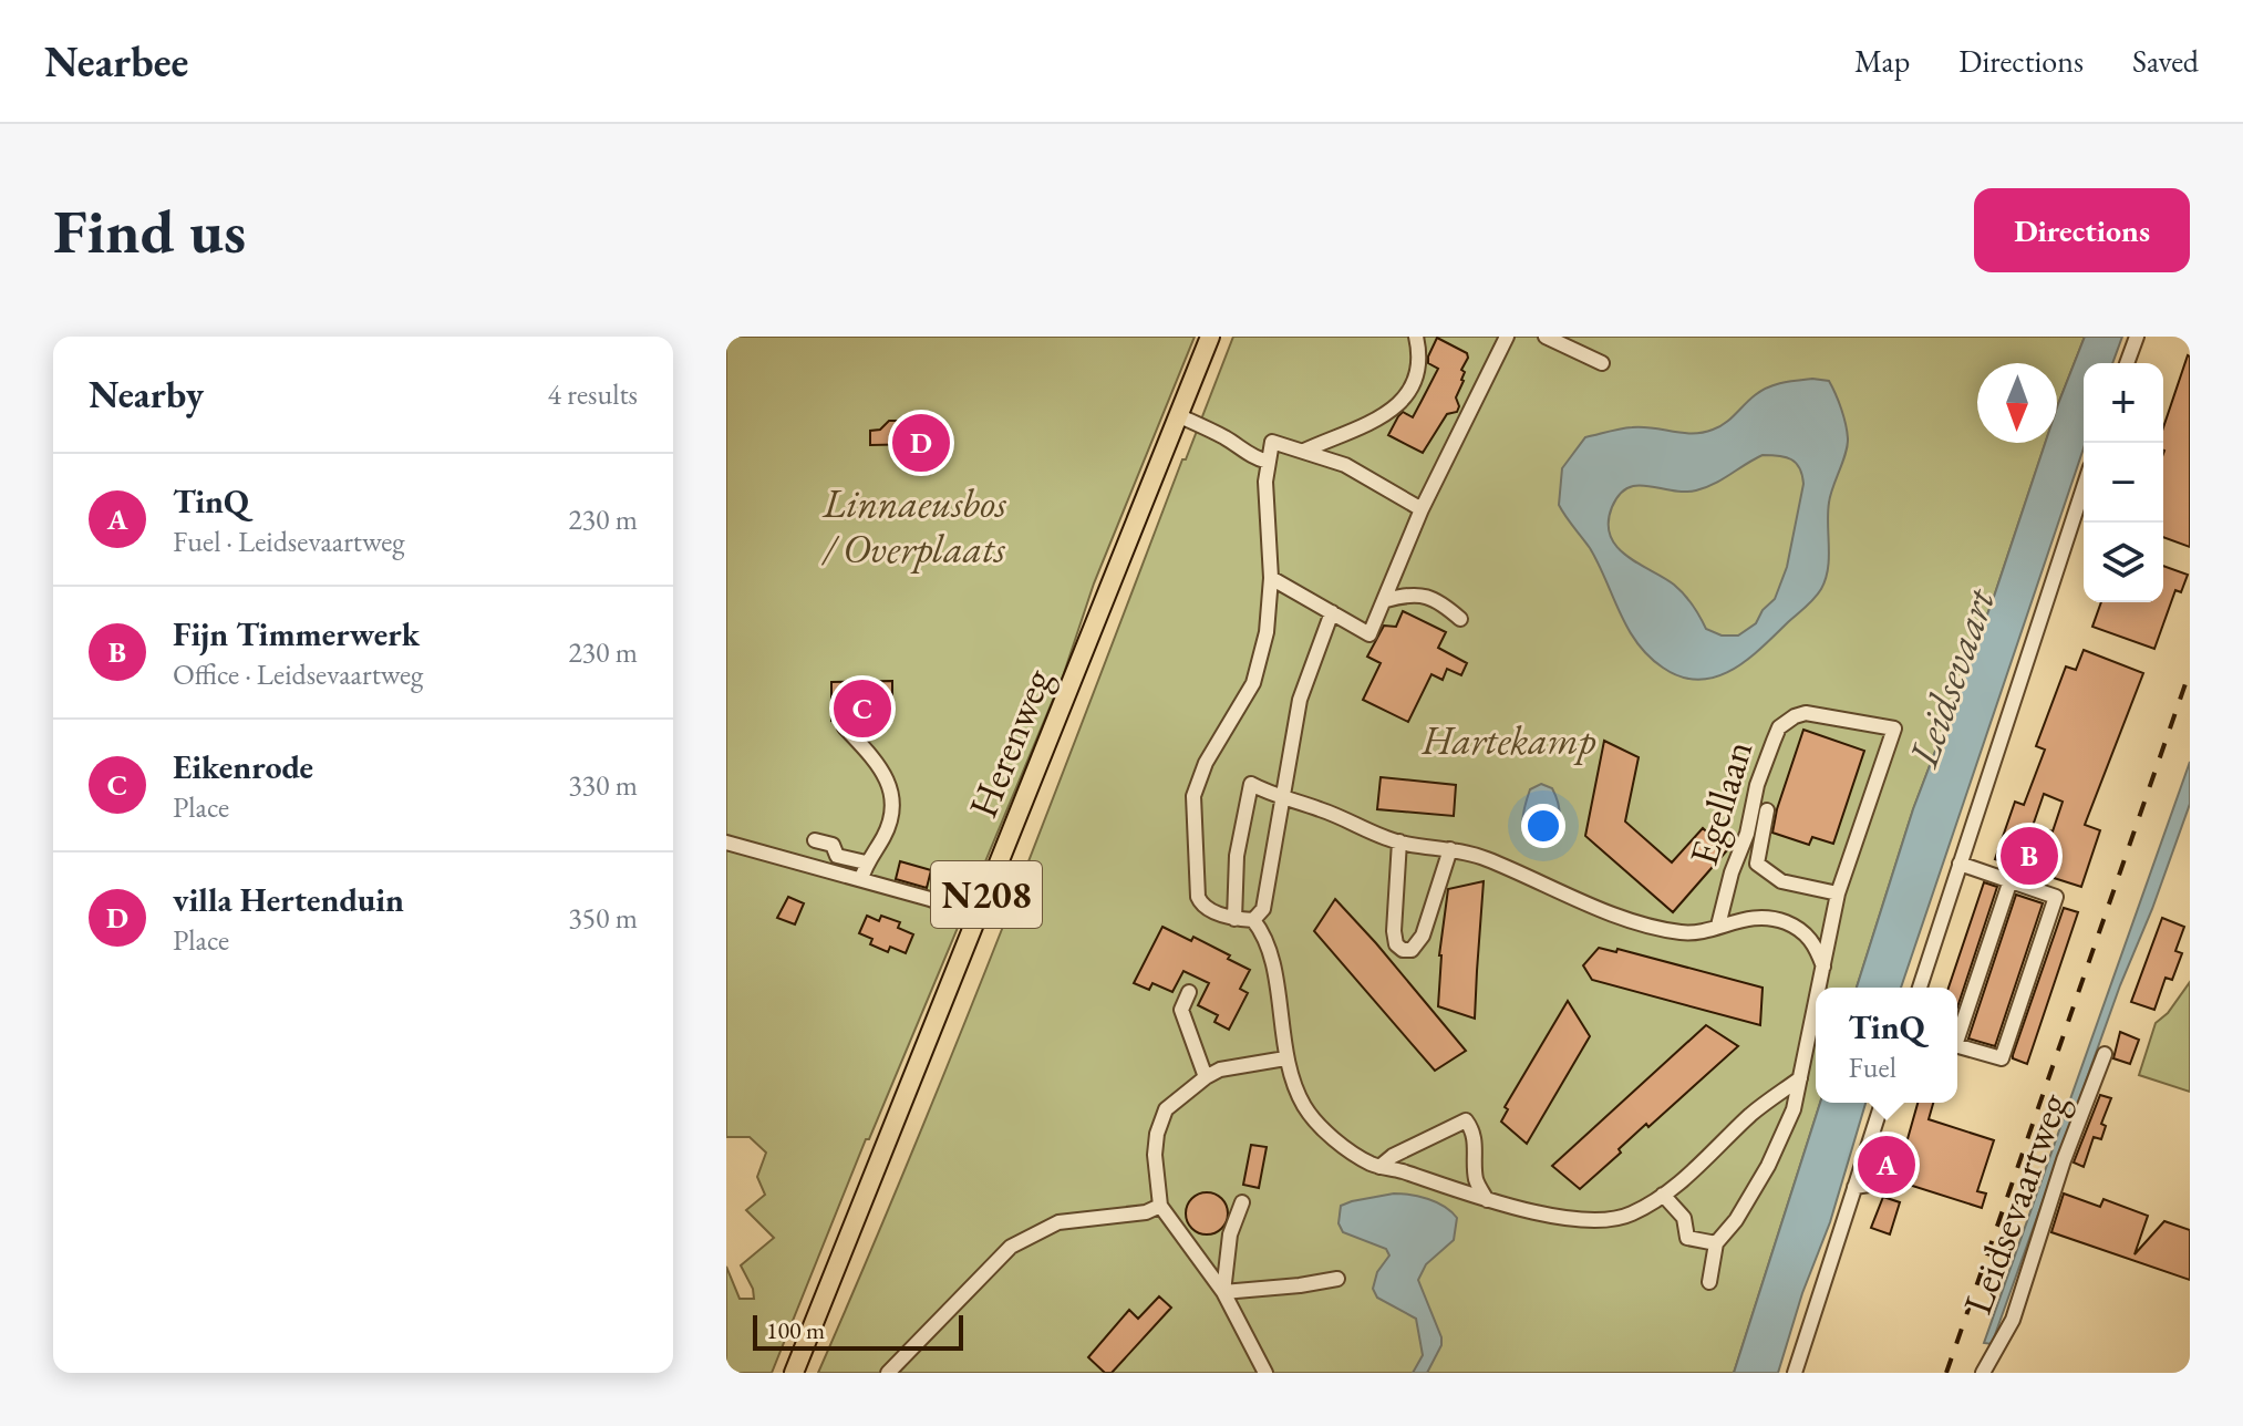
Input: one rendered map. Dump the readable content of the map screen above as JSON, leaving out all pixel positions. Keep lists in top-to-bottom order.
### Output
{
  "streets": {
    "main road": ["Herenweg", "N208"],
    "street": ["Egellaan", "Leidsevaartweg"]
  },
  "water": ["Leidsevaart"],
  "parks": ["Linnaeusbos / Overplaats", "Hartekamp"],
  "scale_bar": "100 m",
  "north": "bottom",
  "page": {
    "header": "Nearbee",
    "nav": ["Map", "Directions", "Saved"],
    "buttons": "Directions",
    "title": "Find us",
    "heading": ["Nearby", "4 results"],
    "map_buttons": ["+", "−"],
    "pins": [
      "D",
      "C",
      "B",
      "A"
    ],
    "list": [
      {
        "mark": "A",
        "name": "TinQ",
        "note": "Fuel · Leidsevaartweg",
        "value": "230 m"
      },
      {
        "mark": "B",
        "name": "Fijn Timmerwerk",
        "note": "Office · Leidsevaartweg",
        "value": "230 m"
      },
      {
        "mark": "C",
        "name": "Eikenrode",
        "note": "Place",
        "value": "330 m"
      },
      {
        "mark": "D",
        "name": "villa Hertenduin",
        "note": "Place",
        "value": "350 m"
      }
    ],
    "popup": ["TinQ", "Fuel"],
    "scale": "100 m"
  }
}
